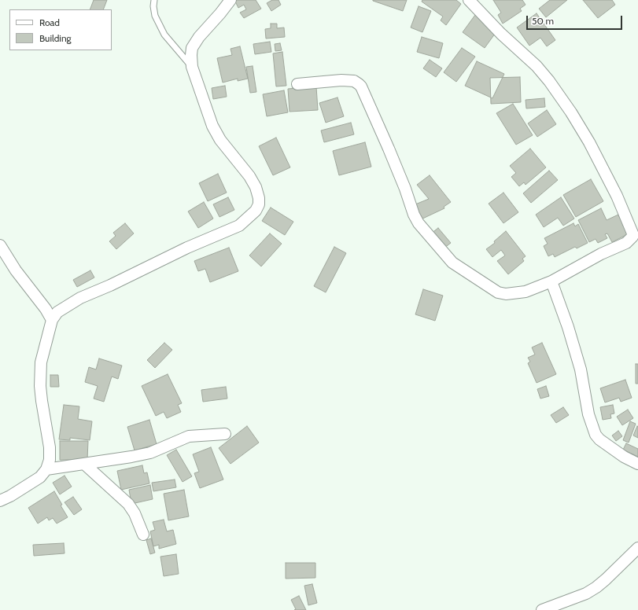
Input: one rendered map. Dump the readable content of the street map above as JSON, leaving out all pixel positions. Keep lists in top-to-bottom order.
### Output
{
  "legend": ["Road", "Building"],
  "scale_bar": "50 m"
}
